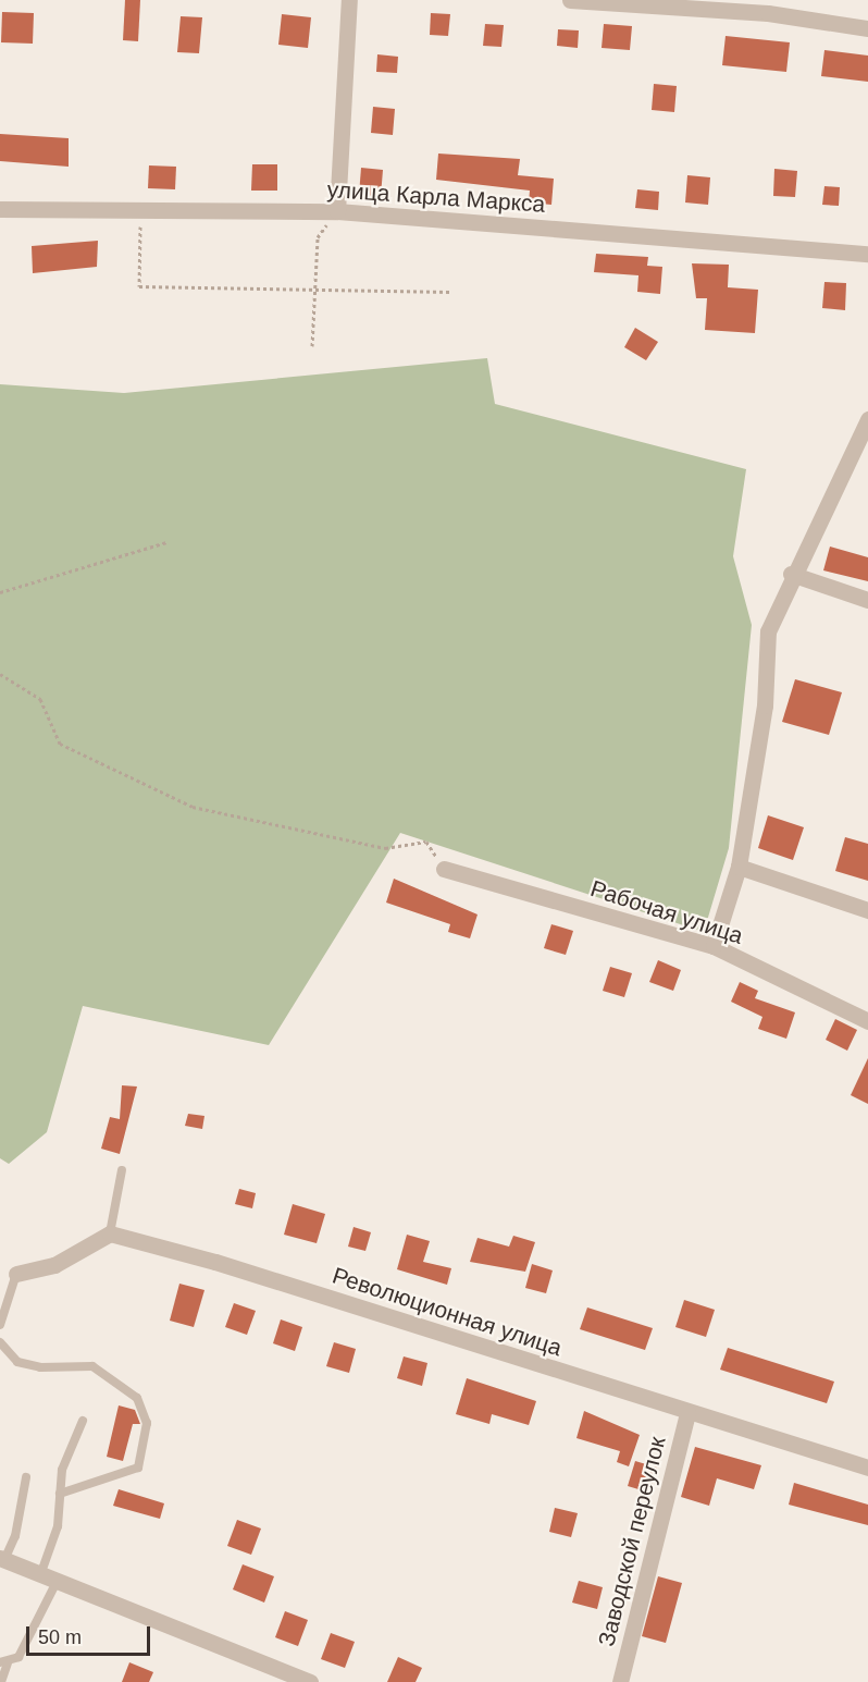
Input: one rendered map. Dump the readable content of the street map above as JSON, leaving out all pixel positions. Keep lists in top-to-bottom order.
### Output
{
  "streets": {
    "street": [
      "улица Карла Маркса",
      "Рабочая улица",
      "Революционная улица",
      "Заводской переулок"
    ]
  },
  "crossings": [
    ["Революционная улица", "Заводской переулок"]
  ],
  "scale_bar": "50 m"
}
